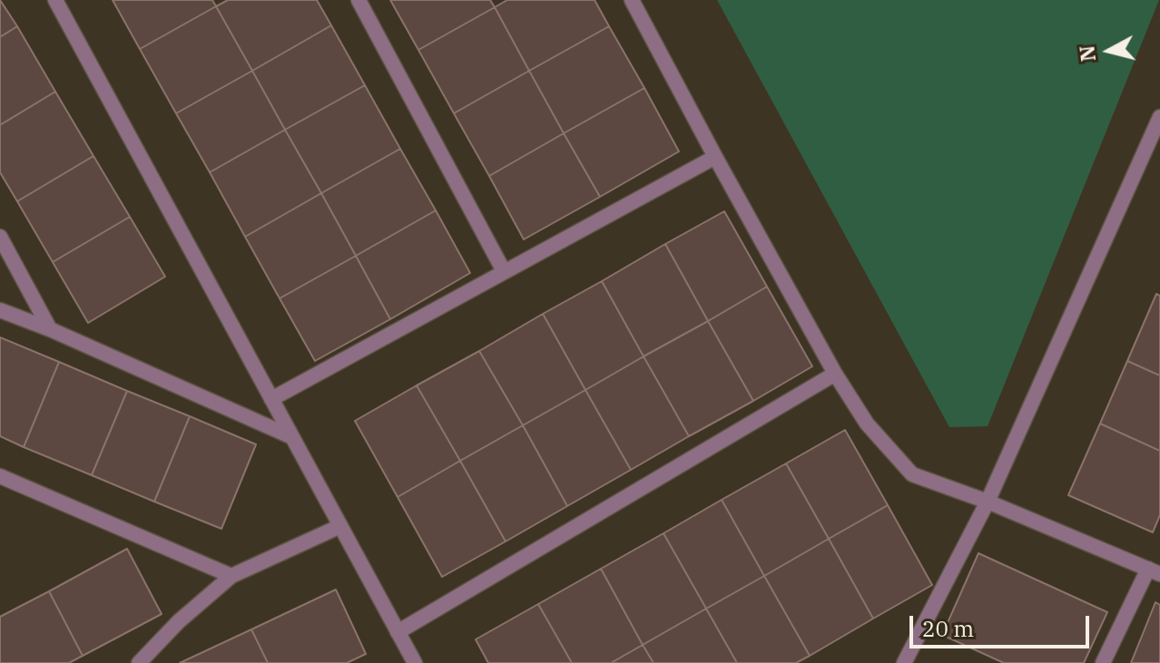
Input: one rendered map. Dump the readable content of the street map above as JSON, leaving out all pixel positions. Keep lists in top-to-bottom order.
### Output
{
  "scale_bar": "20 m",
  "north": "left"
}
